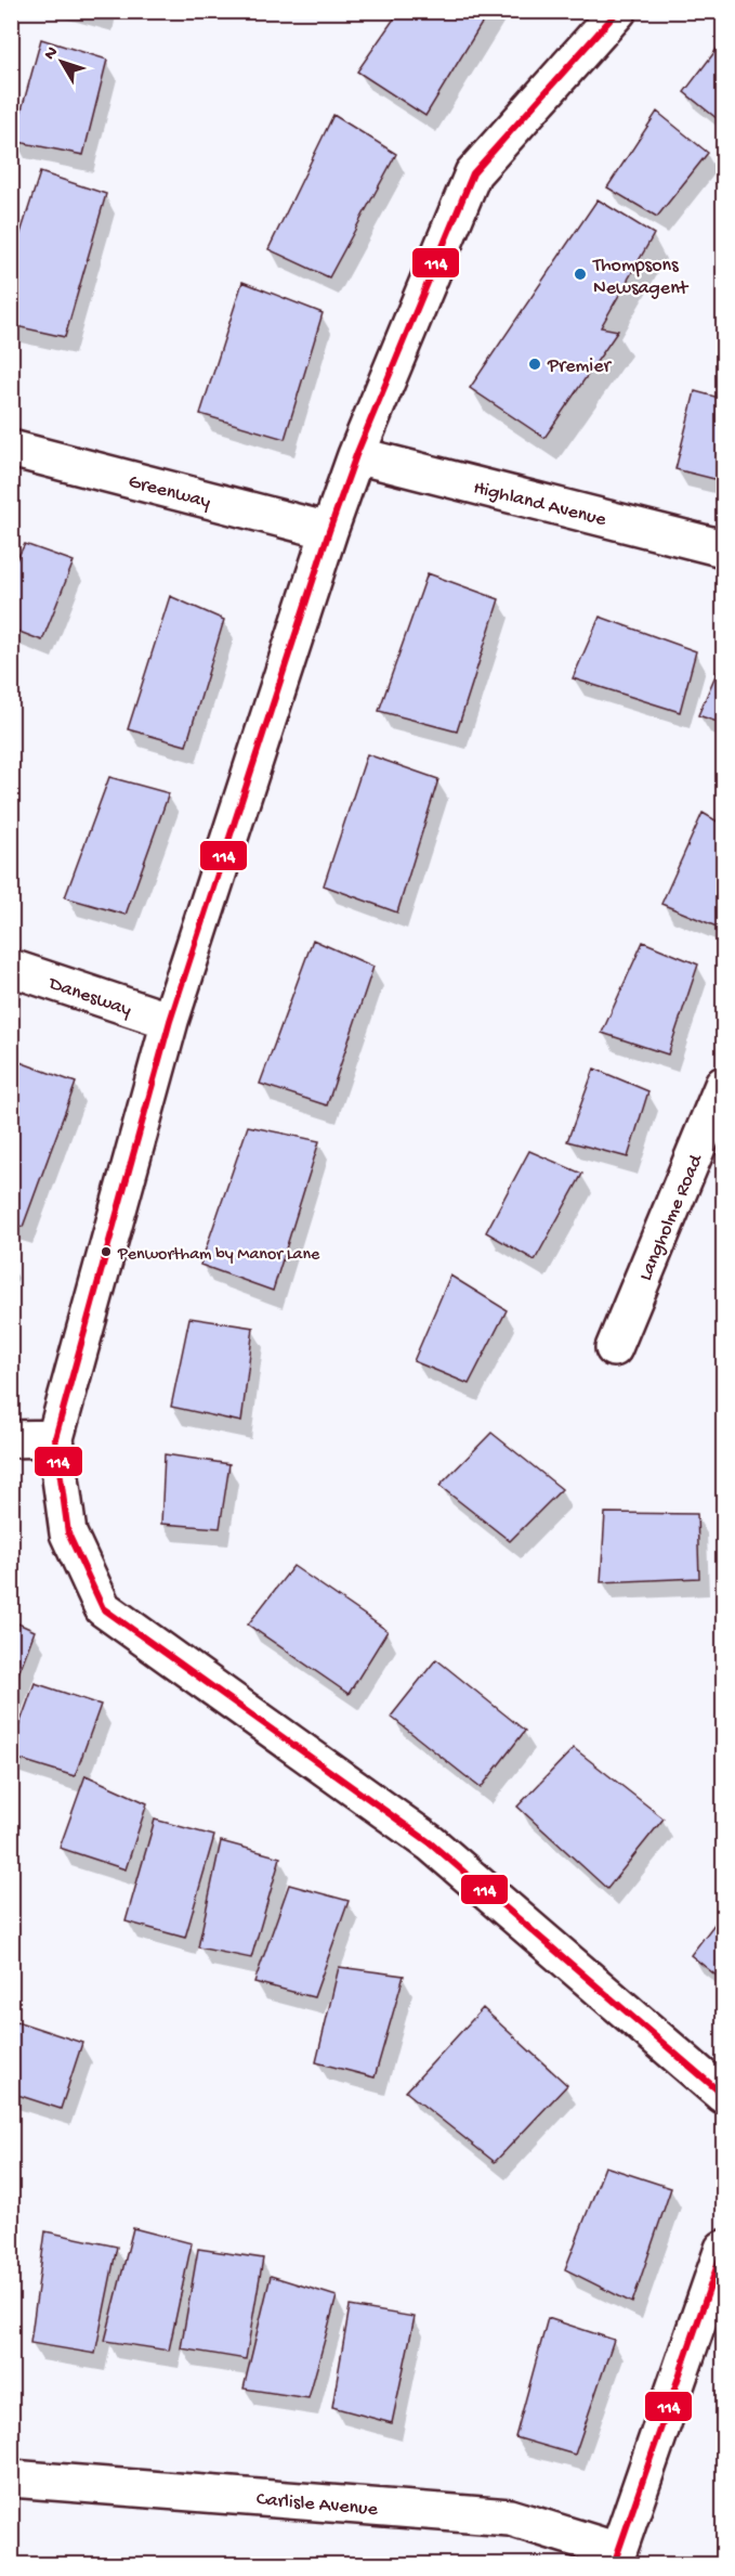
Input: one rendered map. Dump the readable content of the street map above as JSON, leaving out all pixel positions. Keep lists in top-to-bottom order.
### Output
{
  "streets": {
    "street": [
      "Greenway",
      "Highland Avenue",
      "Danesway",
      "Langholme Road",
      "Carlisle Avenue"
    ]
  },
  "places": ["Thompsons Newsagent", "Premier", "Penwortham by Manor Lane"],
  "lines": ["transit line 114"],
  "north": "top left"
}
